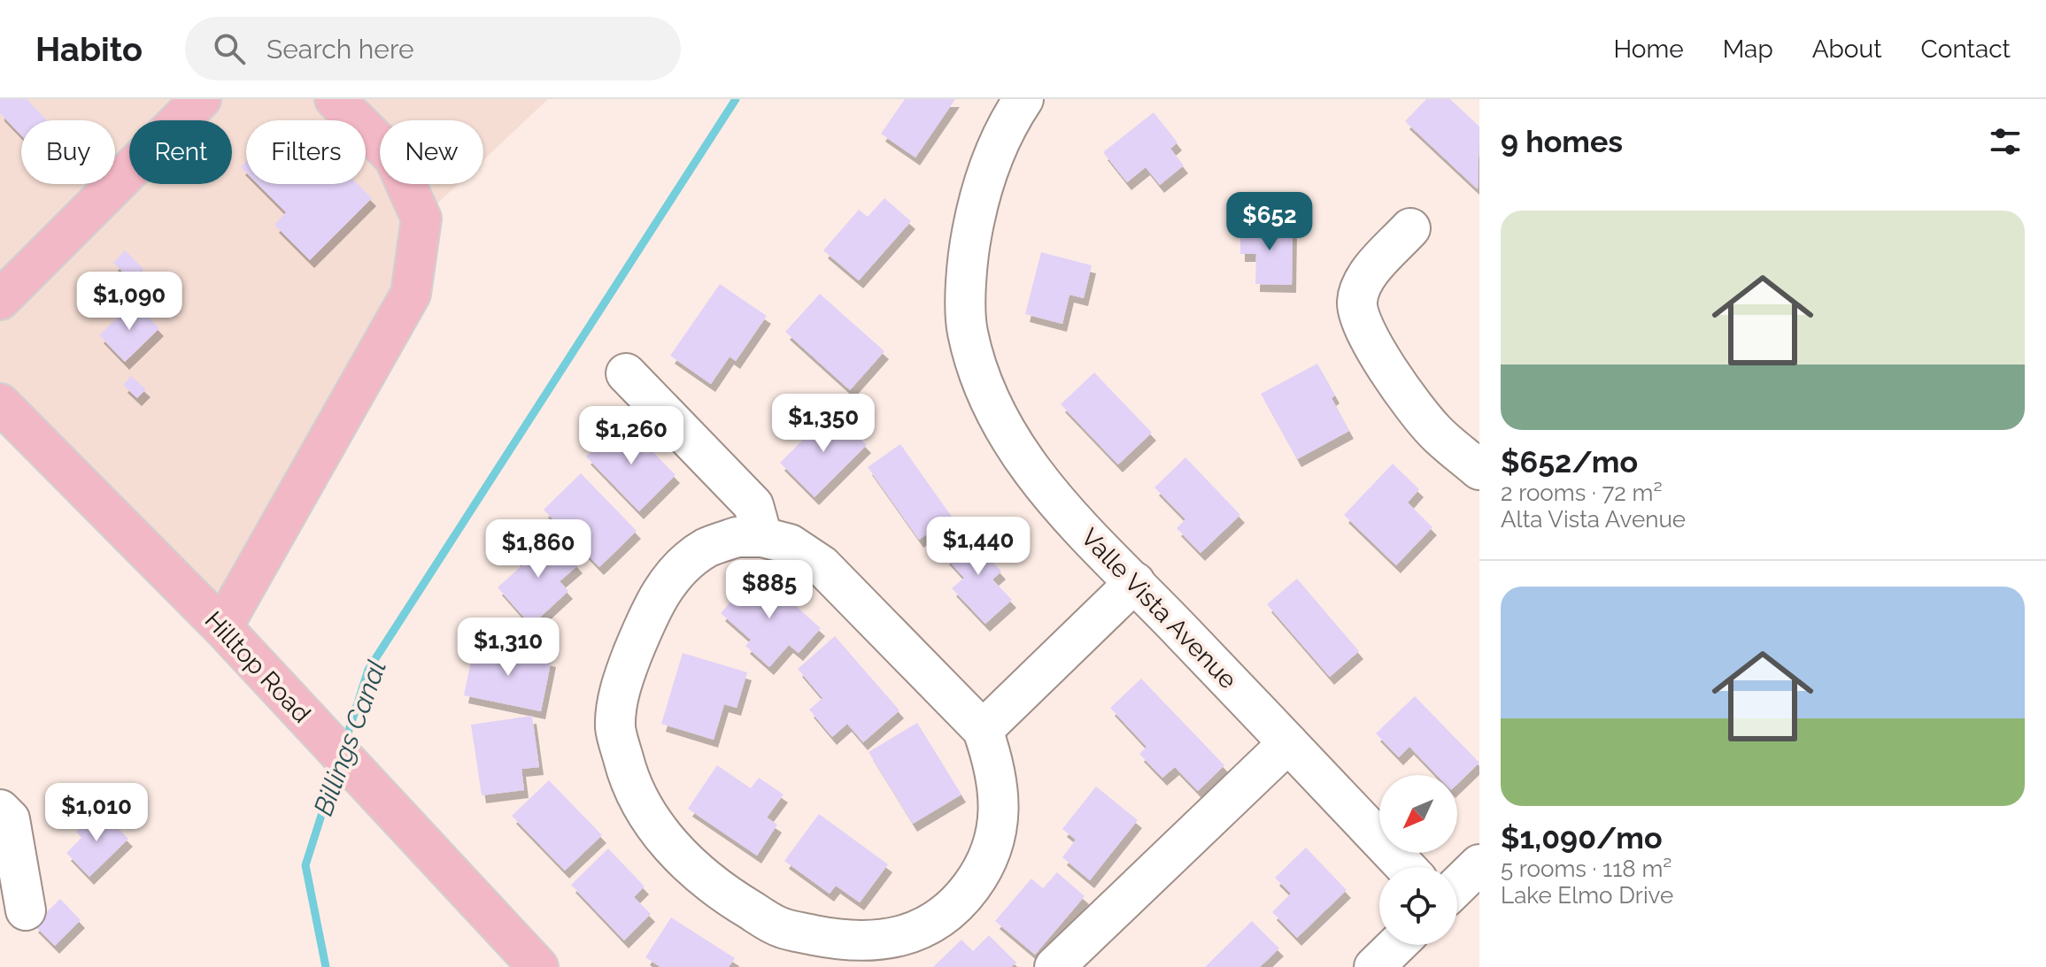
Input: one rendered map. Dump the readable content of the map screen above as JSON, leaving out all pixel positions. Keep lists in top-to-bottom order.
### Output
{
  "streets": {
    "main road": ["Hilltop Road"],
    "street": ["Valle Vista Avenue"]
  },
  "water": ["Billings Canal"],
  "north": "bottom left",
  "page": {
    "header": "Habito",
    "search": "Search here",
    "nav": [
      "Home",
      "Map",
      "About",
      "Contact"
    ],
    "heading": "9 homes",
    "chip": [
      "Buy",
      "Rent",
      "Filters",
      "New"
    ],
    "list": [
      {
        "name": "$652/mo",
        "note": "2 rooms · 72 m² · Alta Vista Avenue"
      },
      {
        "name": "$1,090/mo",
        "note": "5 rooms · 118 m² · Lake Elmo Drive"
      }
    ],
    "price": [
      "$652",
      "$1,090",
      "$1,350",
      "$1,260",
      "$1,440",
      "$1,860",
      "$885",
      "$1,310",
      "$1,010"
    ]
  }
}
